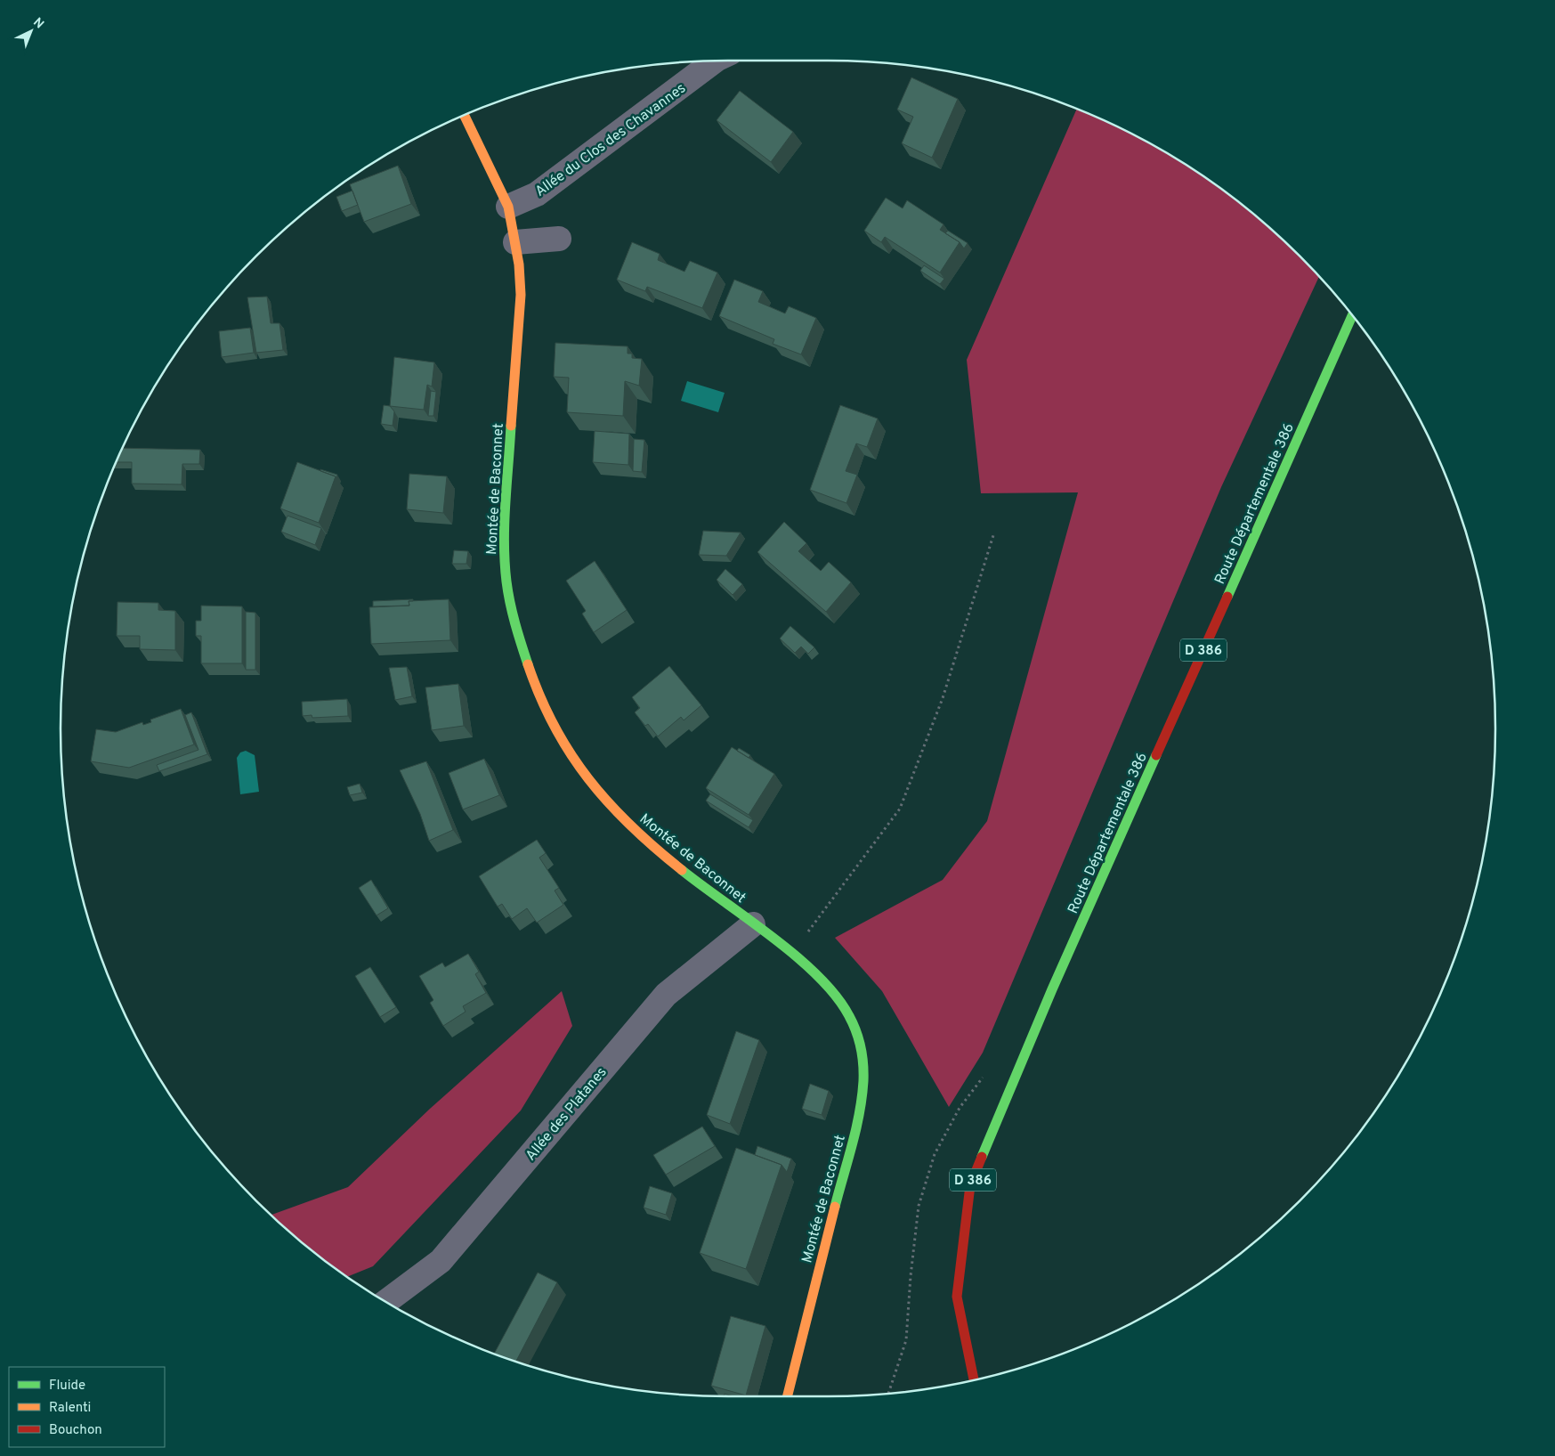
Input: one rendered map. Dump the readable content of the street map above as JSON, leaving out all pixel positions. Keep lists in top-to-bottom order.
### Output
{
  "streets": {
    "street": [
      "Allée du Clos des Chavannes",
      "Montée de Baconnet",
      "Route Départementale 386",
      "D 386",
      "Allée des Platanes"
    ]
  },
  "crossings": [
    ["Allée du Clos des Chavannes", "Montée de Baconnet"],
    ["Montée de Baconnet", "Allée des Platanes"]
  ],
  "legend": ["Fluide", "Ralenti", "Bouchon"],
  "north": "top right"
}
